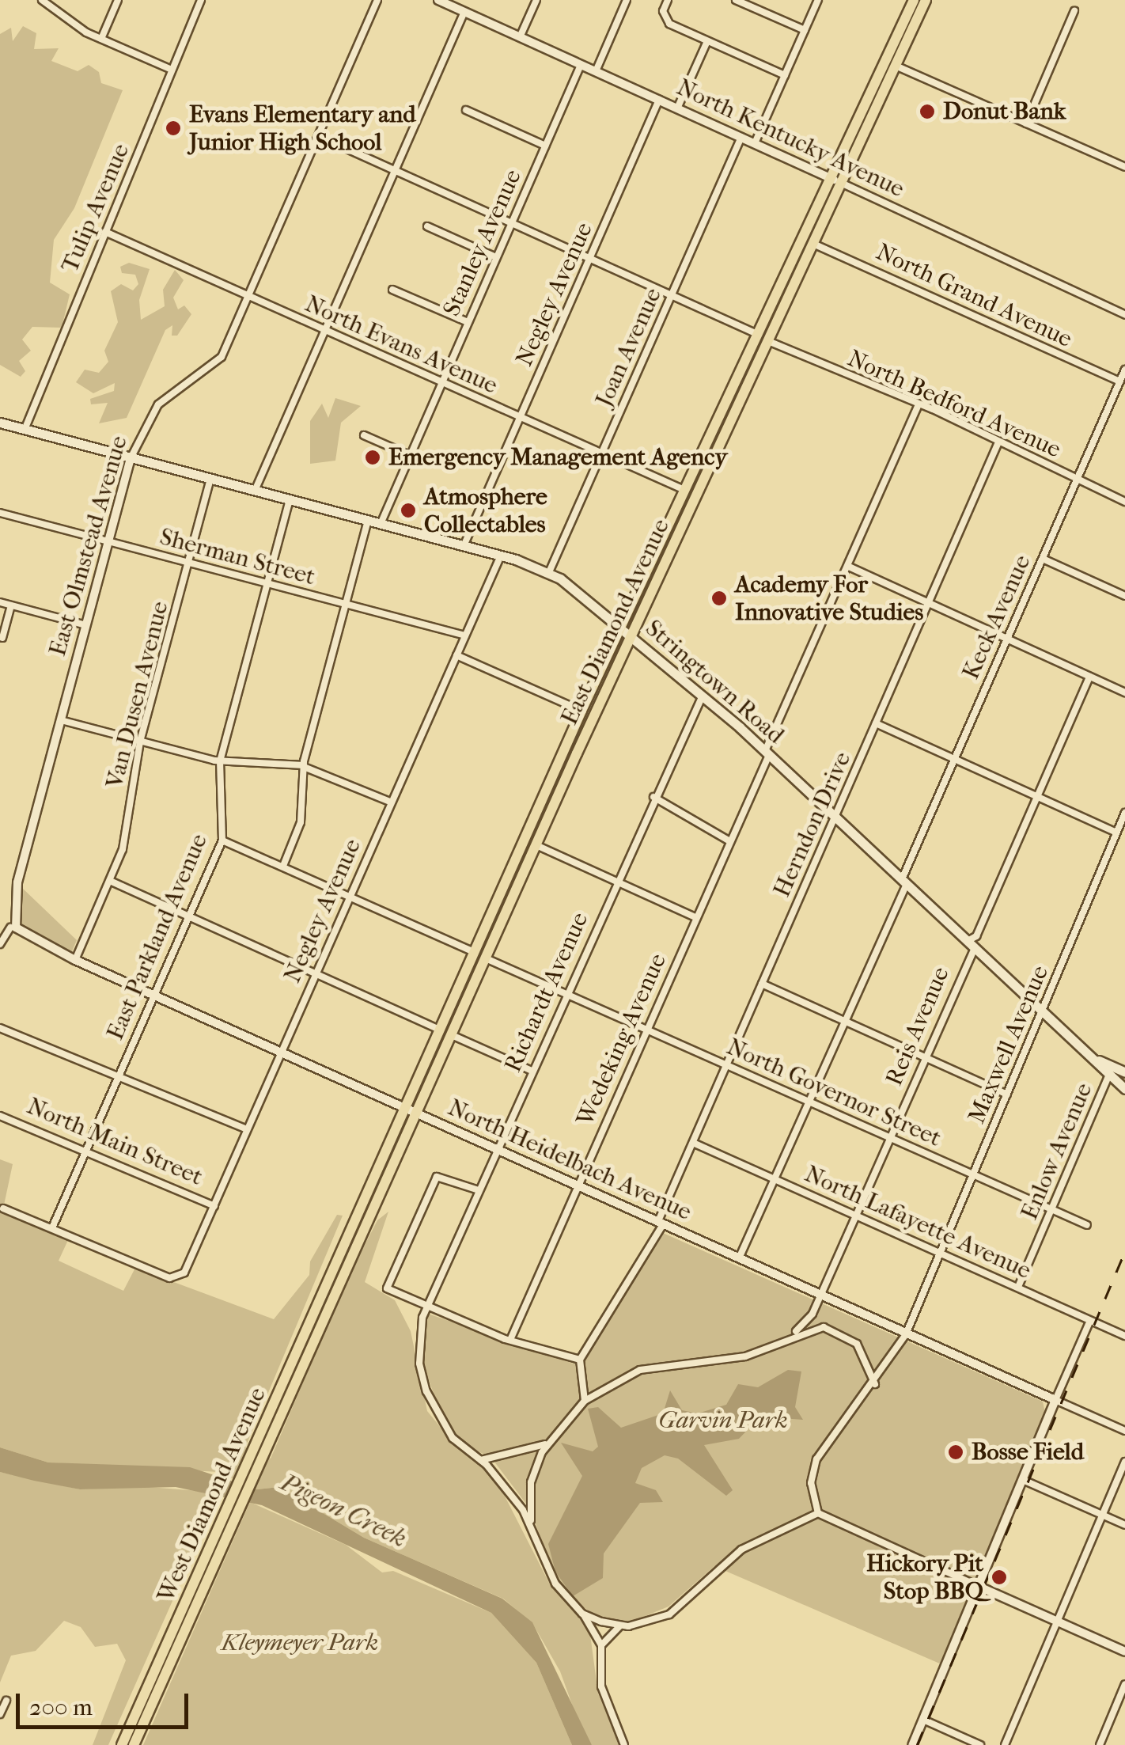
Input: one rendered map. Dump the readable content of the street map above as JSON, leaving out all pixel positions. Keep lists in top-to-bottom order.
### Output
{
  "streets": {
    "main road": ["East Diamond Avenue", "Stringtown Road", "West Diamond Avenue"],
    "street": [
      "North Kentucky Avenue",
      "Tulip Avenue",
      "Stanley Avenue",
      "Negley Avenue",
      "North Grand Avenue",
      "North Evans Avenue",
      "Joan Avenue",
      "North Bedford Avenue",
      "East Olmstead Avenue",
      "Sherman Street",
      "Keck Avenue",
      "Van Dusen Avenue",
      "Herndon Drive",
      "East Parkland Avenue",
      "Richardt Avenue",
      "Reis Avenue",
      "Wedeking Avenue",
      "Maxwell Avenue",
      "North Governor Street",
      "North Main Street",
      "Enlow Avenue",
      "North Heidelbach Avenue",
      "North Lafayette Avenue"
    ]
  },
  "crossings": [
    ["North Kentucky Avenue", "Stanley Avenue"],
    ["North Kentucky Avenue", "Negley Avenue"],
    ["North Kentucky Avenue", "Joan Avenue"],
    ["North Kentucky Avenue", "East Diamond Avenue"],
    ["Tulip Avenue", "North Evans Avenue"],
    ["Tulip Avenue", "Stringtown Road"],
    ["Stanley Avenue", "North Evans Avenue"],
    ["Stanley Avenue", "Stringtown Road"],
    ["Negley Avenue", "North Evans Avenue"],
    ["Negley Avenue", "Sherman Street"],
    ["Negley Avenue", "Stringtown Road"],
    ["Negley Avenue", "East Parkland Avenue"],
    ["Negley Avenue", "North Main Street"],
    ["Negley Avenue", "North Heidelbach Avenue"],
    ["North Grand Avenue", "Keck Avenue"],
    ["North Grand Avenue", "East Diamond Avenue"],
    ["North Evans Avenue", "Joan Avenue"],
    ["North Evans Avenue", "East Olmstead Avenue"],
    ["North Evans Avenue", "East Diamond Avenue"],
    ["Joan Avenue", "Stringtown Road"],
    ["North Bedford Avenue", "Keck Avenue"],
    ["North Bedford Avenue", "East Diamond Avenue"],
    ["North Bedford Avenue", "Herndon Drive"],
    ["North Bedford Avenue", "Wedeking Avenue"],
    ["East Olmstead Avenue", "Sherman Street"],
    ["East Olmstead Avenue", "Stringtown Road"],
    ["East Olmstead Avenue", "North Heidelbach Avenue"],
    ["Sherman Street", "Van Dusen Avenue"],
    ["Sherman Street", "East Parkland Avenue"],
    ["Keck Avenue", "Stringtown Road"],
    ["Keck Avenue", "North Governor Street"],
    ["Keck Avenue", "North Heidelbach Avenue"],
    ["Keck Avenue", "North Lafayette Avenue"],
    ["East Diamond Avenue", "Stringtown Road"],
    ["East Diamond Avenue", "North Governor Street"],
    ["East Diamond Avenue", "North Heidelbach Avenue"],
    ["East Diamond Avenue", "West Diamond Avenue"],
    ["Stringtown Road", "Van Dusen Avenue"],
    ["Stringtown Road", "Herndon Drive"],
    ["Stringtown Road", "East Parkland Avenue"],
    ["Stringtown Road", "Richardt Avenue"],
    ["Stringtown Road", "Reis Avenue"],
    ["Stringtown Road", "Wedeking Avenue"],
    ["Stringtown Road", "Maxwell Avenue"],
    ["Stringtown Road", "Enlow Avenue"],
    ["Van Dusen Avenue", "North Heidelbach Avenue"],
    ["Herndon Drive", "North Governor Street"],
    ["Herndon Drive", "North Heidelbach Avenue"],
    ["Herndon Drive", "North Lafayette Avenue"],
    ["East Parkland Avenue", "North Main Street"],
    ["East Parkland Avenue", "North Heidelbach Avenue"],
    ["Richardt Avenue", "North Governor Street"],
    ["Richardt Avenue", "North Heidelbach Avenue"],
    ["Reis Avenue", "North Governor Street"],
    ["Reis Avenue", "North Heidelbach Avenue"],
    ["Reis Avenue", "North Lafayette Avenue"],
    ["Wedeking Avenue", "North Governor Street"],
    ["Wedeking Avenue", "North Heidelbach Avenue"],
    ["Maxwell Avenue", "North Governor Street"],
    ["Maxwell Avenue", "North Heidelbach Avenue"],
    ["Maxwell Avenue", "North Lafayette Avenue"],
    ["North Governor Street", "Enlow Avenue"],
    ["Enlow Avenue", "North Lafayette Avenue"]
  ],
  "water": ["Pigeon Creek"],
  "parks": ["Garvin Park", "Kleymeyer Park"],
  "places": [
    "Donut Bank",
    "Evans Elementary and Junior High School",
    "Emergency Management Agency",
    "Atmosphere Collectables",
    "Academy For Innovative Studies",
    "Bosse Field",
    "Hickory Pit Stop BBQ"
  ],
  "scale_bar": "200 m"
}
